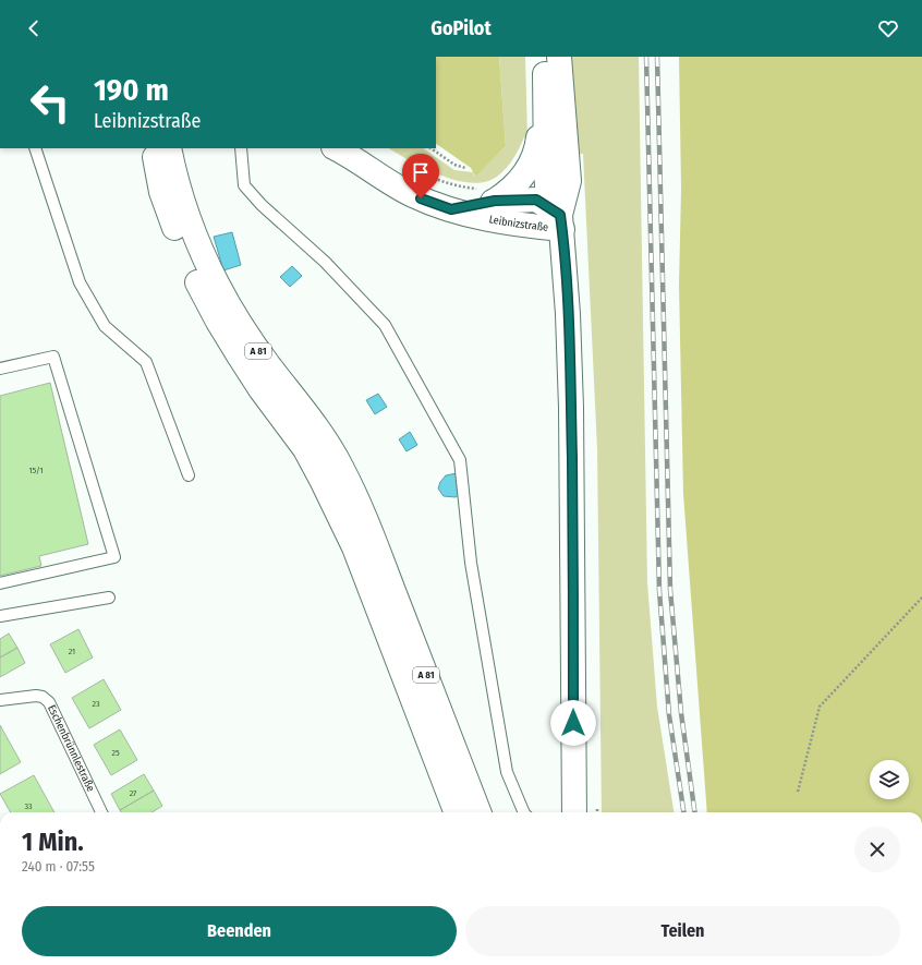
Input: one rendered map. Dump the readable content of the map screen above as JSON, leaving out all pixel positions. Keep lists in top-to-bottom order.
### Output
{
  "streets": {
    "main road": ["Leibnizstraße", "A 81"],
    "lane": ["Eschenbrünnlestraße"]
  },
  "house_numbers": [
    "15/1",
    "21",
    "23",
    "25",
    "27",
    "33"
  ],
  "page": {
    "header": "GoPilot",
    "turn": ["190 m", "Leibnizstraße"],
    "heading": ["1 Min.", "240 m · 07:55"],
    "buttons": ["Beenden", "Teilen"]
  }
}
